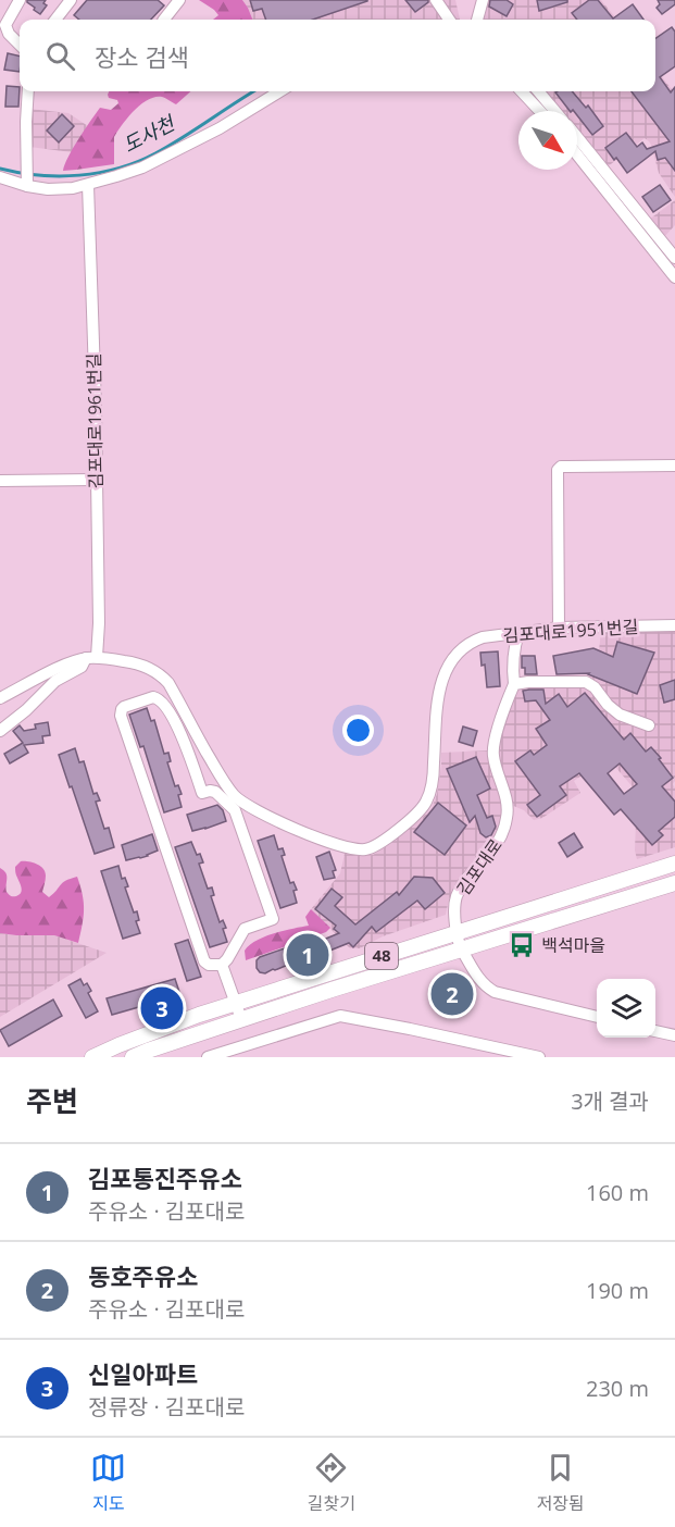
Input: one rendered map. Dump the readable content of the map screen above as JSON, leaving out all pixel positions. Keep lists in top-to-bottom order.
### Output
{
  "streets": {
    "main road": ["48"],
    "lane": ["김포대로1961번길", "김포대로1951번길", "김포대로"]
  },
  "crossings": [
    ["김포대로1961번길", "김포대로1951번길"],
    ["김포대로", "48"]
  ],
  "water": ["도사천"],
  "places": {
    "bus stop": ["백석마을"]
  },
  "north": "bottom right",
  "page": {
    "search": "장소 검색",
    "pins": ["1", "2", "3"],
    "heading": ["주변", "3개 결과"],
    "list": [
      {
        "mark": "1",
        "name": "김포통진주유소",
        "note": "주유소 · 김포대로",
        "value": "160 m"
      },
      {
        "mark": "2",
        "name": "동호주유소",
        "note": "주유소 · 김포대로",
        "value": "190 m"
      },
      {
        "mark": "3",
        "name": "신일아파트",
        "note": "정류장 · 김포대로",
        "value": "230 m"
      }
    ],
    "nav": ["지도", "길찾기", "저장됨"]
  }
}
